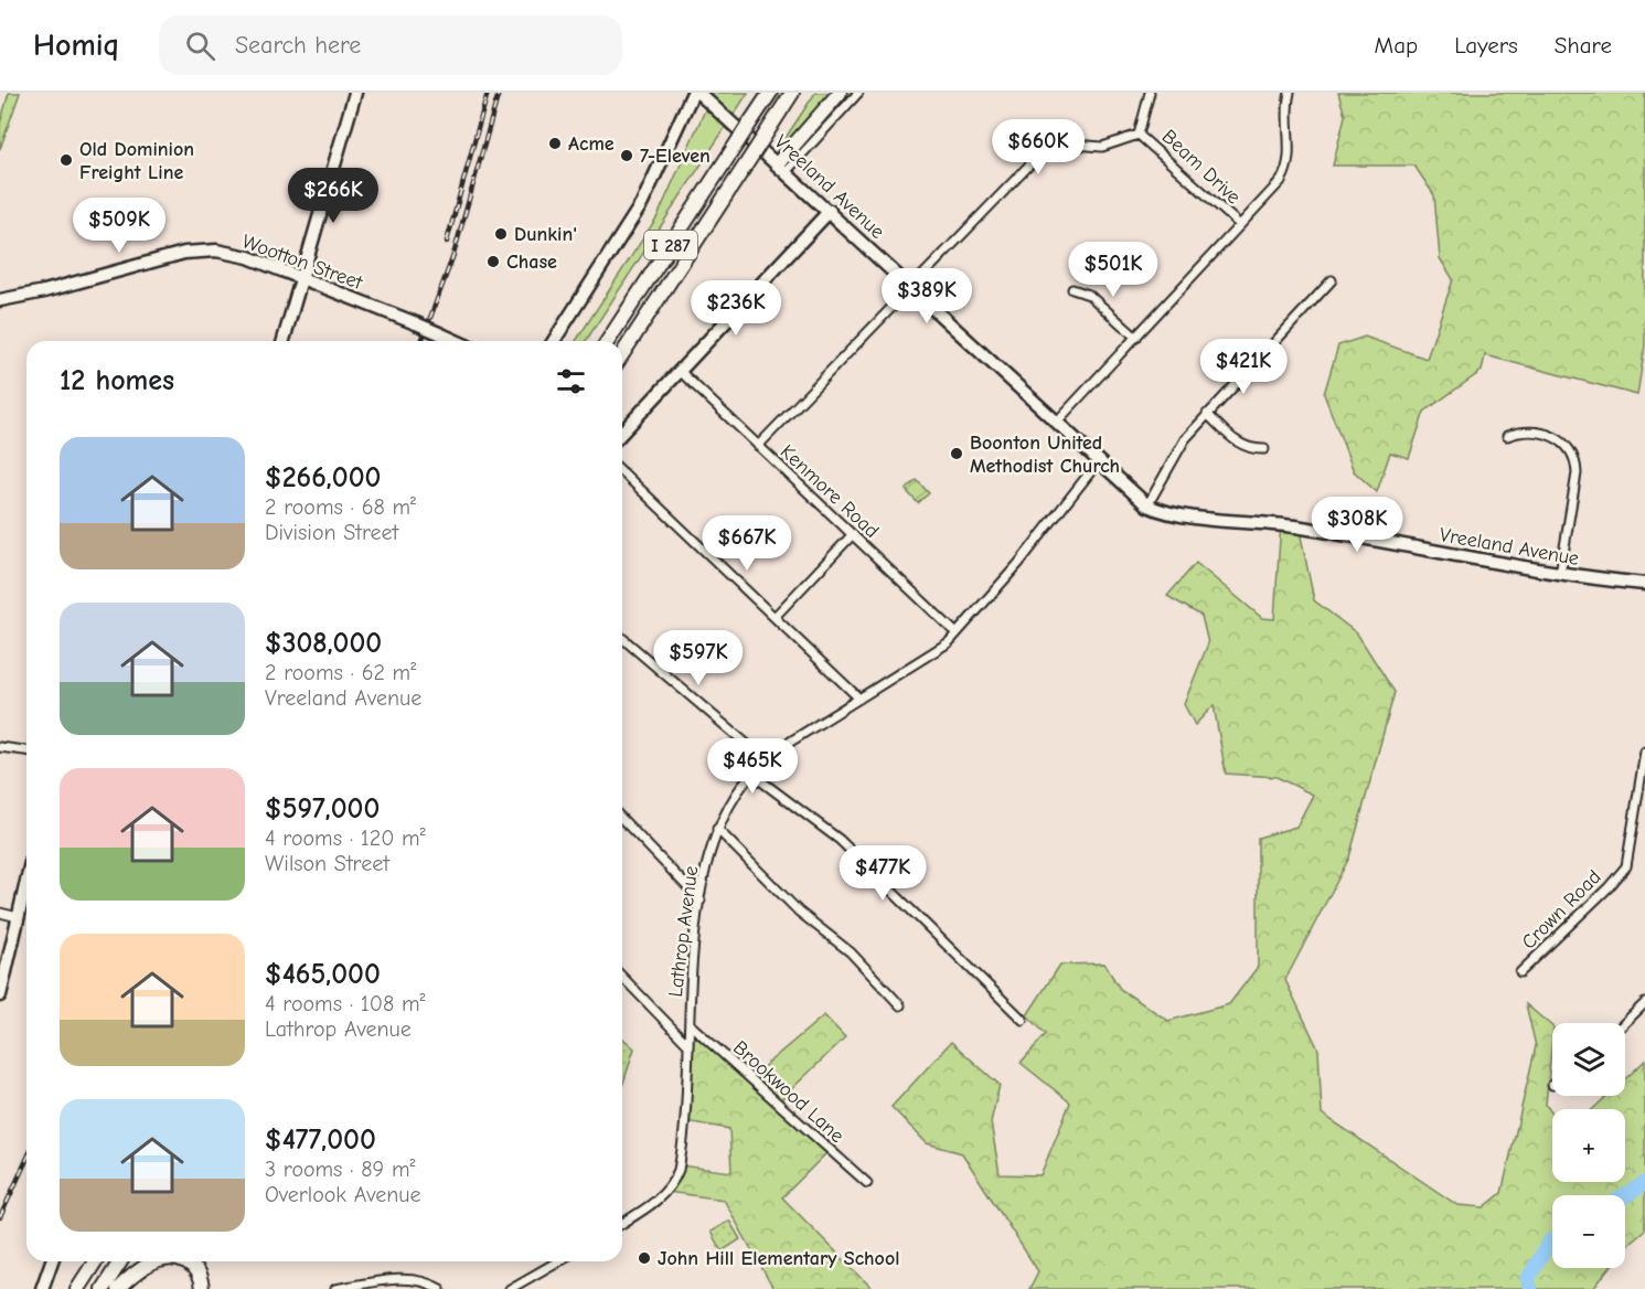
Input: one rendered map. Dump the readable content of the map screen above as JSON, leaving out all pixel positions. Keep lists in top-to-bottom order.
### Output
{
  "streets": {
    "highway": ["I 287"],
    "street": [
      "Beam Drive",
      "Vreeland Avenue",
      "Wootton Street",
      "Kenmore Road",
      "Crown Road",
      "Lathrop Avenue",
      "Brookwood Lane"
    ]
  },
  "crossings": [
    ["Vreeland Avenue", "Lathrop Avenue"],
    ["Kenmore Road", "Lathrop Avenue"],
    ["Lathrop Avenue", "Brookwood Lane"]
  ],
  "places": [
    "Acme",
    "7-Eleven",
    "Old Dominion Freight Line",
    "Dunkin'",
    "Chase",
    "Boonton United Methodist Church",
    "John Hill Elementary School"
  ],
  "page": {
    "header": "Homiq",
    "search": "Search here",
    "nav": ["Map", "Layers", "Share"],
    "price": [
      "$660K",
      "$266K",
      "$509K",
      "$501K",
      "$389K",
      "$236K",
      "$421K",
      "$308K",
      "$667K",
      "$597K",
      "$465K",
      "$477K"
    ],
    "heading": "12 homes",
    "list": [
      {
        "name": "$266,000",
        "note": "2 rooms · 68 m² · Division Street"
      },
      {
        "name": "$308,000",
        "note": "2 rooms · 62 m² · Vreeland Avenue"
      },
      {
        "name": "$597,000",
        "note": "4 rooms · 120 m² · Wilson Street"
      },
      {
        "name": "$465,000",
        "note": "4 rooms · 108 m² · Lathrop Avenue"
      },
      {
        "name": "$477,000",
        "note": "3 rooms · 89 m² · Overlook Avenue"
      }
    ],
    "map_buttons": ["+", "−"]
  }
}
